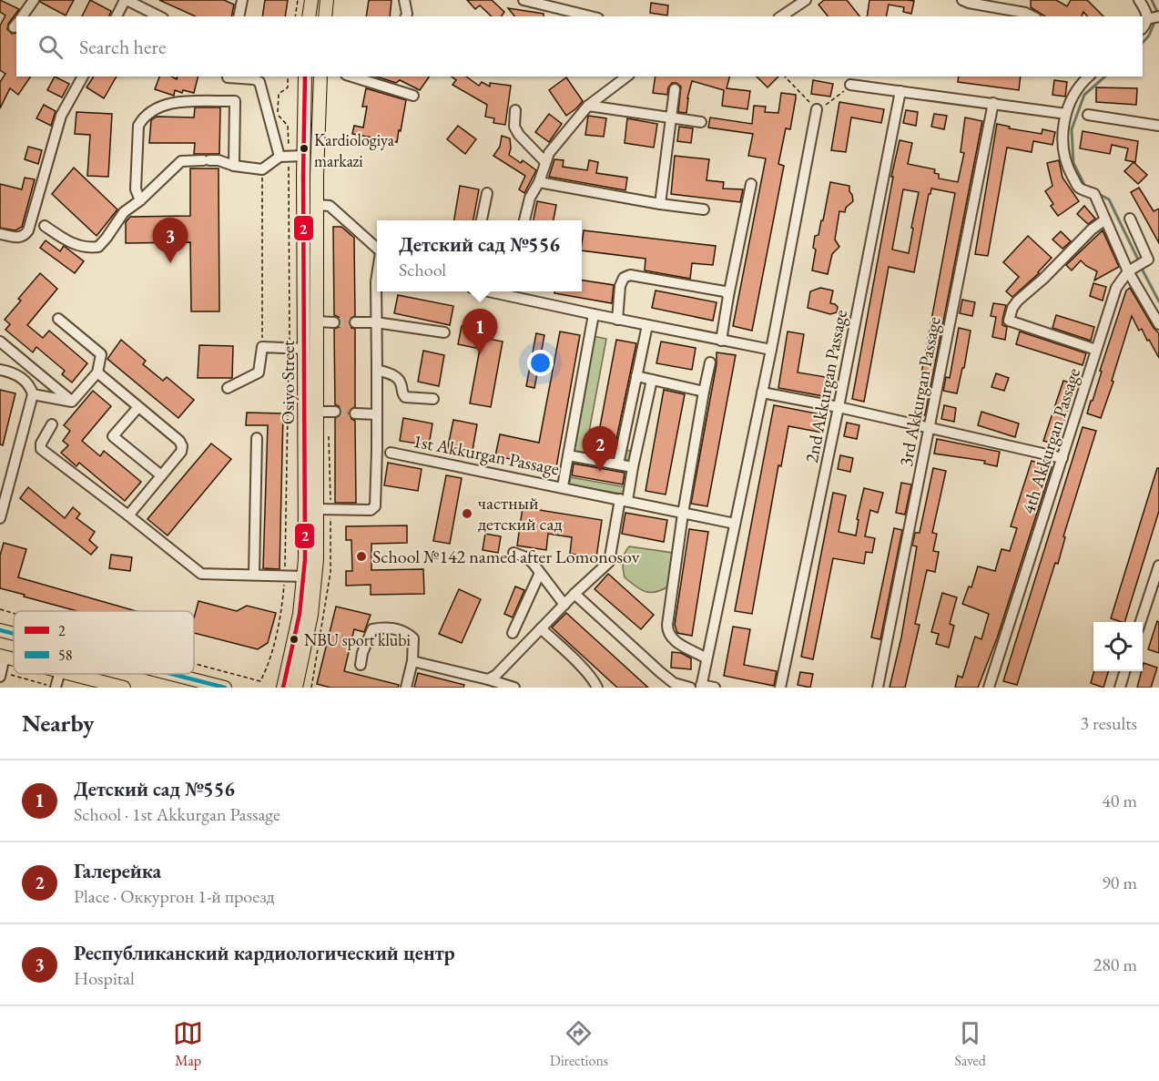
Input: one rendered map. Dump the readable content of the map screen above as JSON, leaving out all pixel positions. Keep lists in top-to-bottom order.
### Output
{
  "streets": {
    "main road": ["Osiyo Street"],
    "street": [
      "2nd Akkurgan Passage",
      "3rd Akkurgan Passage",
      "4th Akkurgan Passage",
      "1st Akkurgan Passage"
    ]
  },
  "places": [
    "Kardiologiya markazi",
    "частный детский сад",
    "School №142 named after Lomonosov",
    "NBU sport klubi"
  ],
  "lines": ["transit line 2", "transit line 58"],
  "legend": ["2", "58"],
  "page": {
    "search": "Search here",
    "pins": ["3", "1", "2"],
    "popup": ["Детский сад №556", "School"],
    "heading": ["Nearby", "3 results"],
    "list": [
      {
        "mark": "1",
        "name": "Детский сад №556",
        "note": "School · 1st Akkurgan Passage",
        "value": "40 m"
      },
      {
        "mark": "2",
        "name": "Галерейка",
        "note": "Place · Оккургон 1-й проезд",
        "value": "90 m"
      },
      {
        "mark": "3",
        "name": "Республиканский кардиологический центр",
        "note": "Hospital",
        "value": "280 m"
      }
    ],
    "nav": ["Map", "Directions", "Saved"]
  }
}
